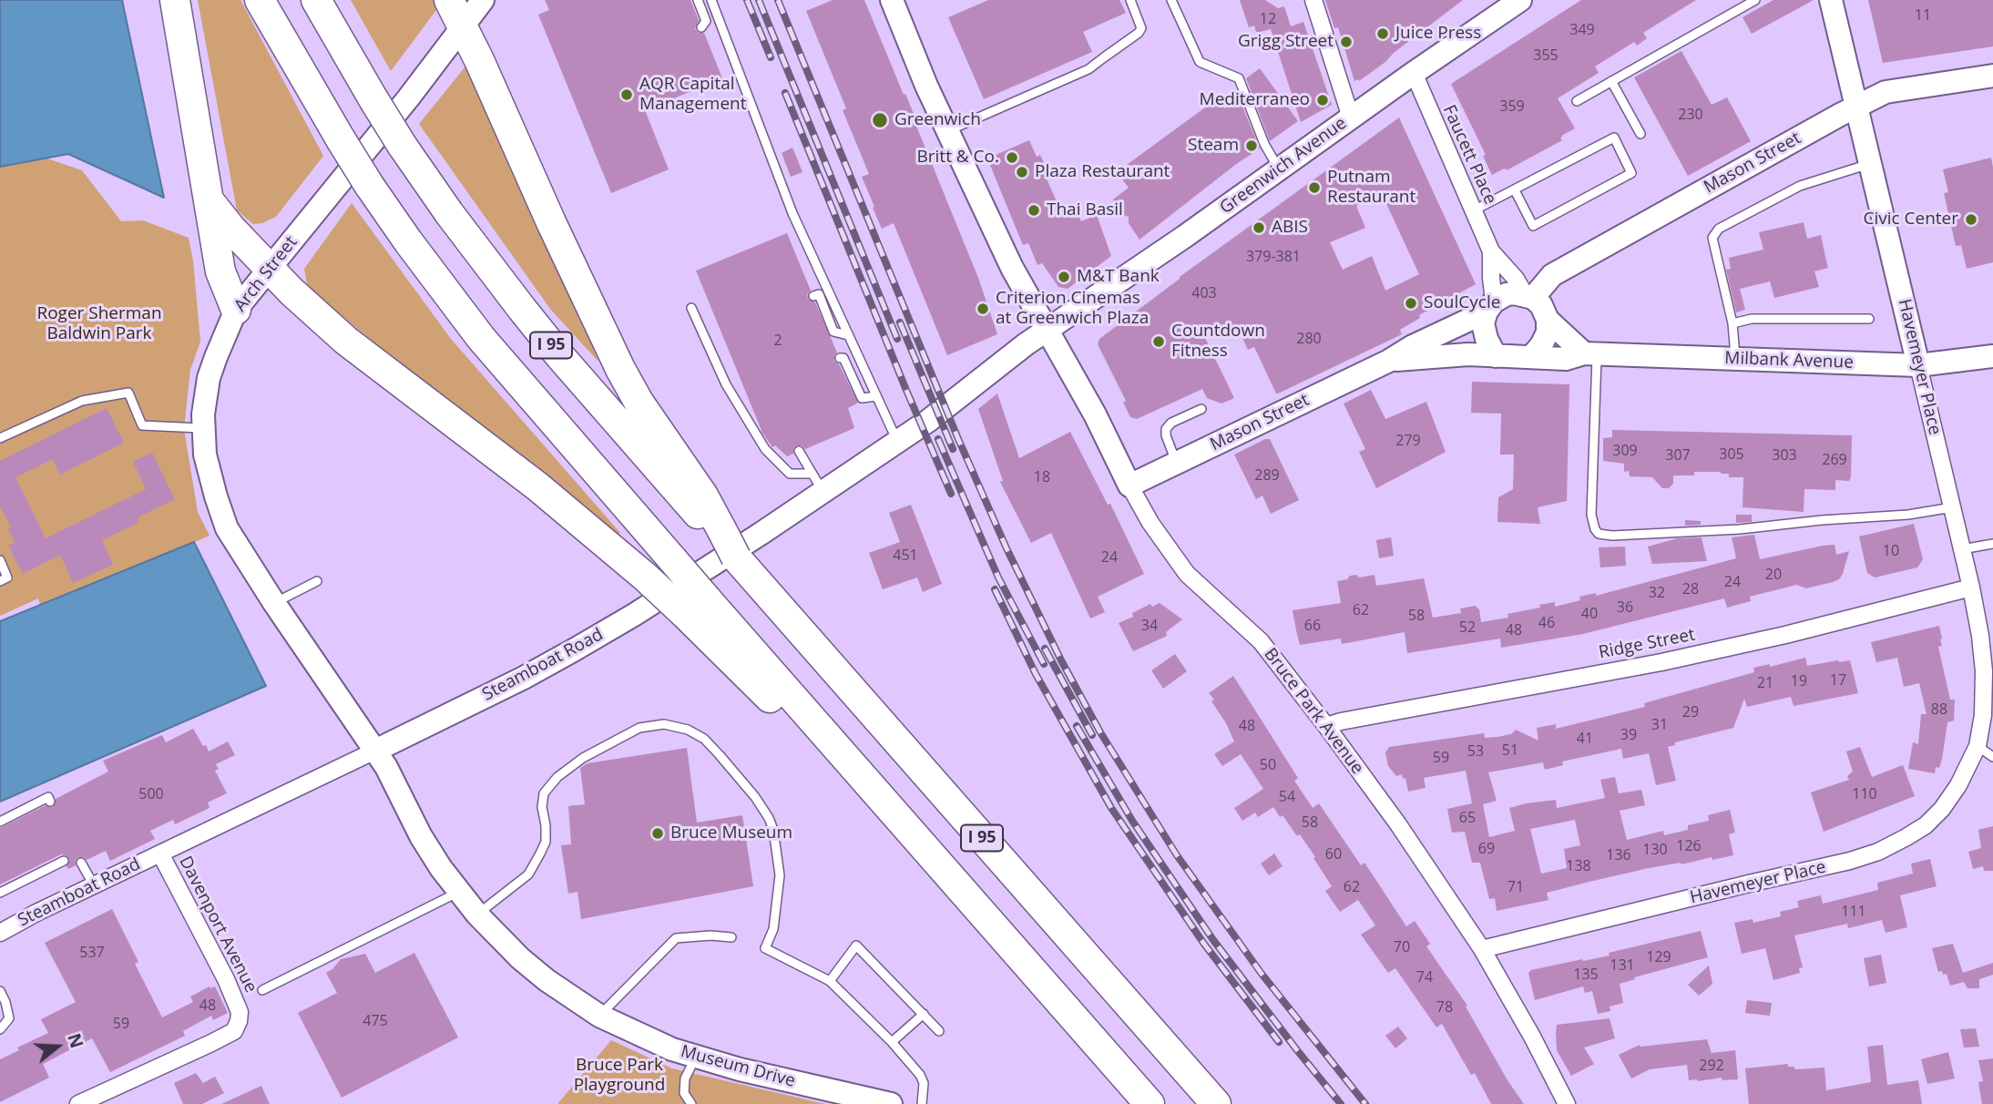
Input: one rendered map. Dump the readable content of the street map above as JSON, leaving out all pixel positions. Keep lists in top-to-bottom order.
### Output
{
  "streets": {
    "highway": ["I 95"],
    "main road": [
      "Mason Street",
      "Greenwich Avenue",
      "Arch Street",
      "Milbank Avenue",
      "Havemeyer Place",
      "Steamboat Road",
      "Bruce Park Avenue",
      "Museum Drive"
    ],
    "street": ["Faucett Place", "Ridge Street", "Davenport Avenue"]
  },
  "crossings": [
    ["Faucett Place", "Mason Street"],
    ["Faucett Place", "Greenwich Avenue"],
    ["Faucett Place", "Milbank Avenue"],
    ["Mason Street", "Milbank Avenue"],
    ["Mason Street", "Havemeyer Place"],
    ["Mason Street", "Bruce Park Avenue"],
    ["Greenwich Avenue", "Steamboat Road"],
    ["Greenwich Avenue", "Bruce Park Avenue"],
    ["Arch Street", "Steamboat Road"],
    ["Arch Street", "Museum Drive"],
    ["Milbank Avenue", "Havemeyer Place"],
    ["Havemeyer Place", "Ridge Street"],
    ["Havemeyer Place", "Bruce Park Avenue"],
    ["Ridge Street", "Bruce Park Avenue"],
    ["Steamboat Road", "Bruce Park Avenue"],
    ["Steamboat Road", "Davenport Avenue"],
    ["Steamboat Road", "Museum Drive"]
  ],
  "parks": ["Roger Sherman Baldwin Park", "Bruce Park Playground"],
  "places": [
    "Juice Press",
    "Grigg Street",
    "AQR Capital Management",
    "Mediterraneo",
    "Greenwich",
    "Steam",
    "Britt & Co.",
    "Plaza Restaurant",
    "Putnam Restaurant",
    "Thai Basil",
    "Civic Center",
    "ABIS",
    "M&T Bank",
    "SoulCycle",
    "Criterion Cinemas at Greenwich Plaza",
    "Countdown Fitness",
    "Bruce Museum"
  ],
  "house_numbers": [
    "11",
    "12",
    "349",
    "355",
    "359",
    "230",
    "379-381",
    "403",
    "280",
    "2",
    "279",
    "309",
    "305",
    "307",
    "303",
    "269",
    "289",
    "18",
    "10",
    "451",
    "24",
    "20",
    "24",
    "28",
    "32",
    "36",
    "62",
    "40",
    "58",
    "46",
    "34",
    "66",
    "52",
    "48",
    "17",
    "19",
    "21",
    "88",
    "29",
    "31",
    "48",
    "39",
    "41",
    "51",
    "53",
    "59",
    "50",
    "500",
    "110",
    "54",
    "65",
    "58",
    "126",
    "69",
    "130",
    "60",
    "136",
    "138",
    "62",
    "71",
    "111",
    "70",
    "537",
    "129",
    "131",
    "135",
    "74",
    "48",
    "78",
    "475",
    "59",
    "292"
  ],
  "north": "right"
}
